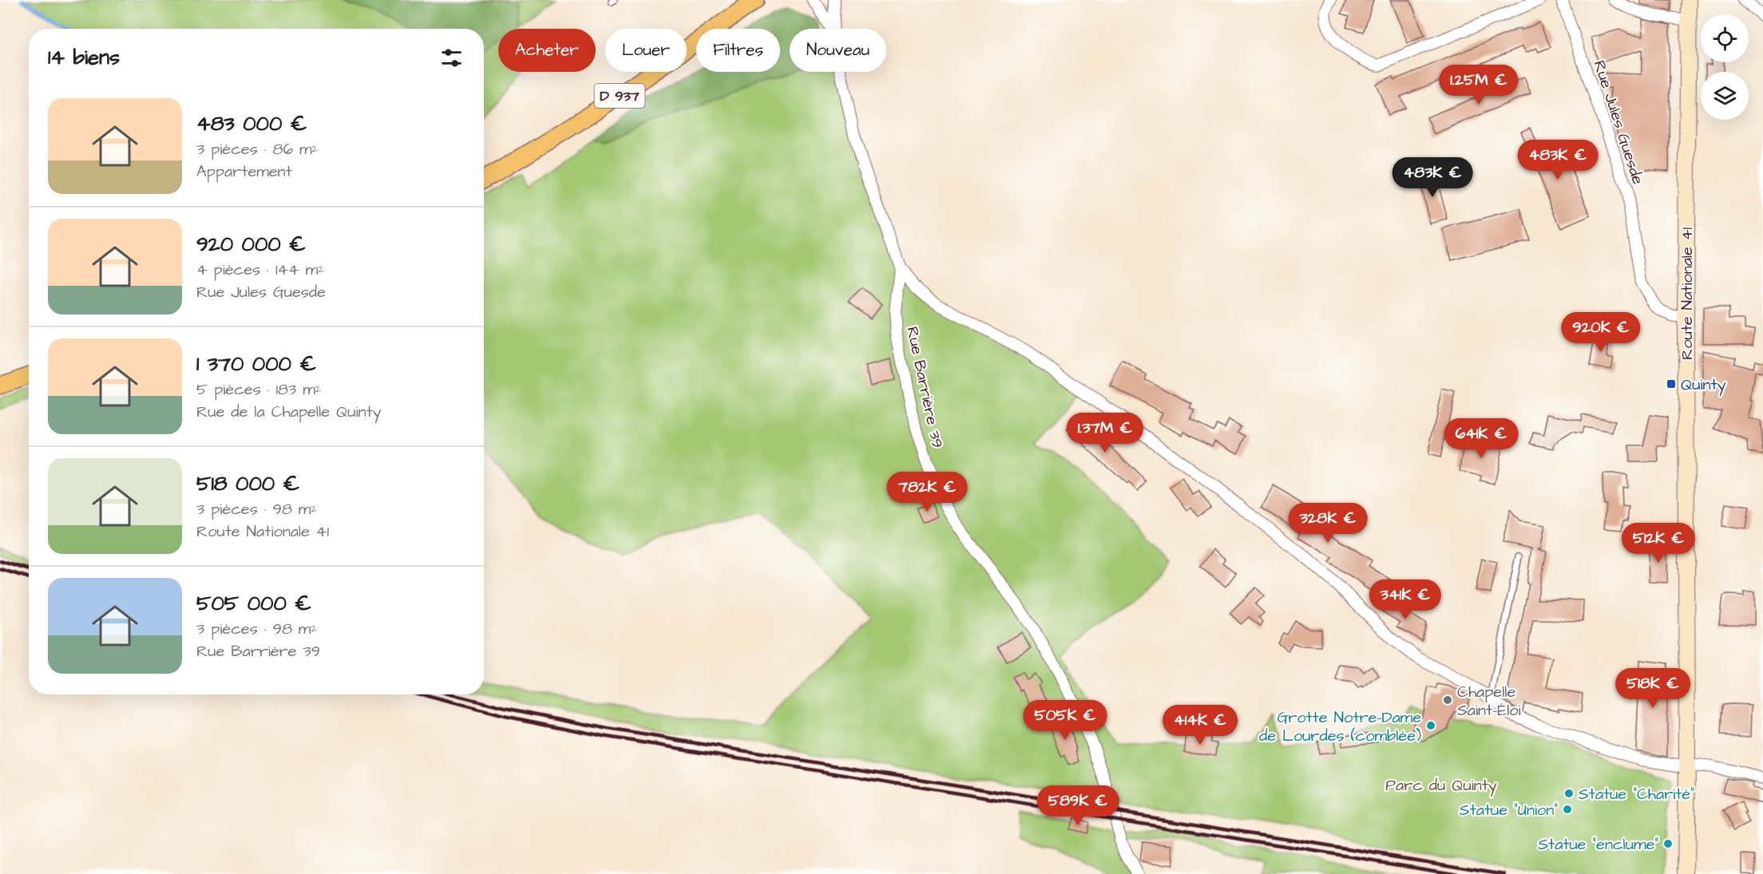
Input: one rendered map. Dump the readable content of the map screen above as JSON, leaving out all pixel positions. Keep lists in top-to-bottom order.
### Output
{
  "streets": {
    "main road": ["D 937", "Route Nationale 41"],
    "street": ["Rue Jules Guesde", "Rue Barrière 39"]
  },
  "crossings": [
    ["Rue Jules Guesde", "Route Nationale 41"]
  ],
  "parks": ["Parc du Quinty"],
  "places": {
    "transit": ["Quinty"],
    "other": [
      "Chapelle Saint-Éloi",
      "Grotte Notre-Dame de Lourdes (comblée)",
      "Statue \"Charité\"",
      "Statue \"Union\"",
      "Statue \"enclume\""
    ]
  },
  "page": {
    "chip": [
      "Acheter",
      "Louer",
      "Filtres",
      "Nouveau"
    ],
    "heading": "14 biens",
    "price": [
      "1.25M €",
      "483K €",
      "483K €",
      "920K €",
      "1.37M €",
      "641K €",
      "782K €",
      "328K €",
      "512K €",
      "341K €",
      "518K €",
      "505K €",
      "414K €",
      "589K €"
    ],
    "list": [
      {
        "name": "483 000 €",
        "note": "3 pièces · 86 m² · Appartement"
      },
      {
        "name": "920 000 €",
        "note": "4 pièces · 144 m² · Rue Jules Guesde"
      },
      {
        "name": "1 370 000 €",
        "note": "5 pièces · 183 m² · Rue de la Chapelle Quinty"
      },
      {
        "name": "518 000 €",
        "note": "3 pièces · 98 m² · Route Nationale 41"
      },
      {
        "name": "505 000 €",
        "note": "3 pièces · 98 m² · Rue Barrière 39"
      }
    ]
  }
}
